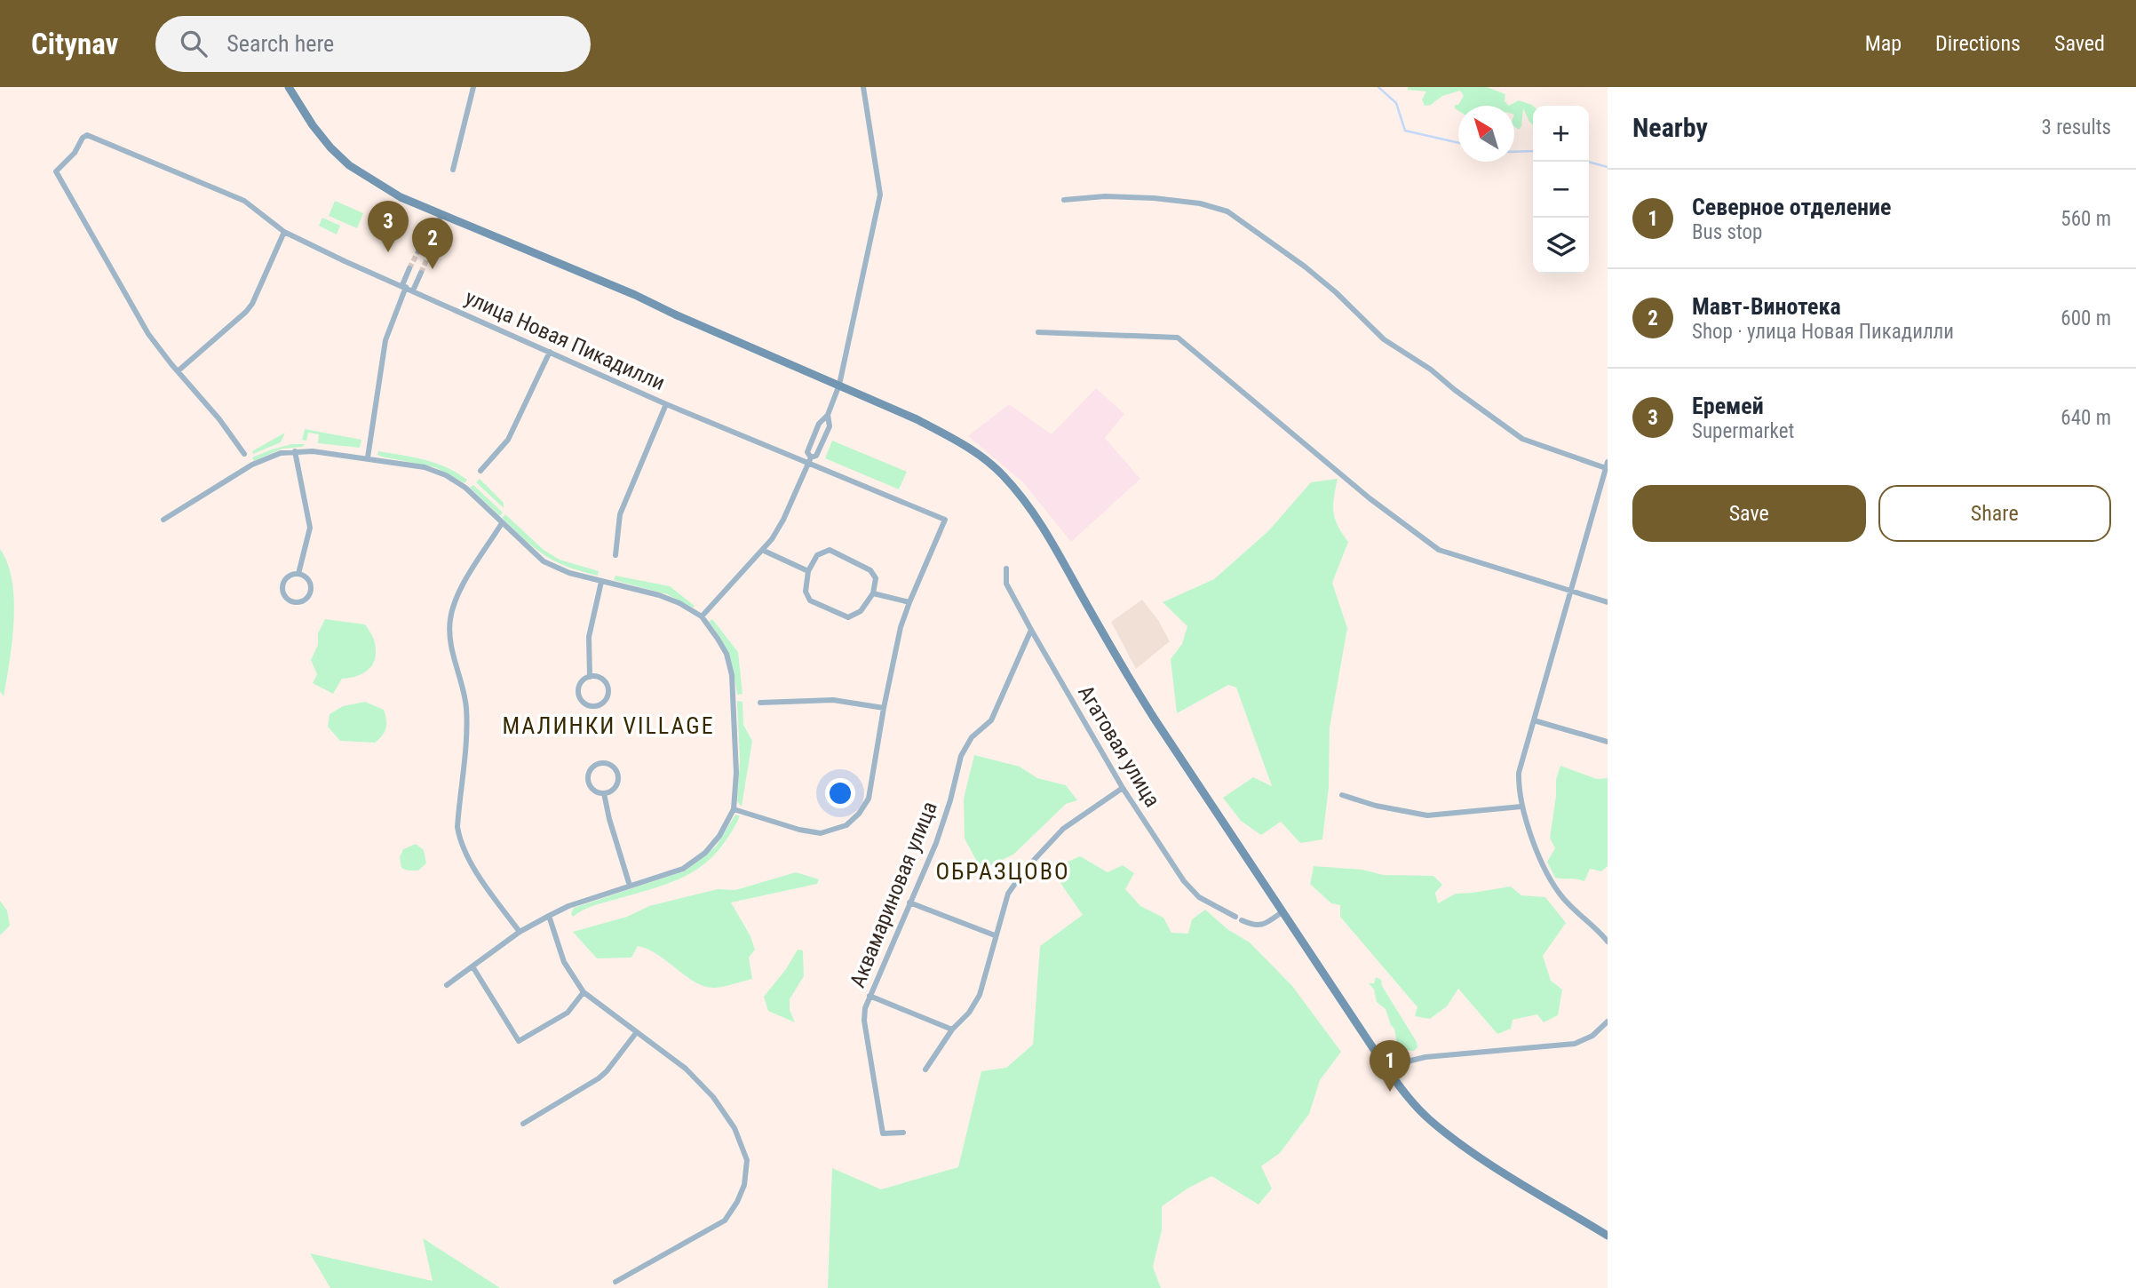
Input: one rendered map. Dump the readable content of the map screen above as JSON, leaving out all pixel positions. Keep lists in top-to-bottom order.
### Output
{
  "streets": {
    "street": ["улица Новая Пикадилли", "Агатовая улица", "Аквамариновая улица"]
  },
  "crossings": [
    ["Агатовая улица", "Аквамариновая улица"]
  ],
  "districts": ["МАЛИНКИ VILLAGE", "ОБРАЗЦОВО"],
  "north": "top left",
  "page": {
    "header": "Citynav",
    "search": "Search here",
    "nav": ["Map", "Directions", "Saved"],
    "heading": ["Nearby", "3 results"],
    "map_buttons": ["+", "−"],
    "list": [
      {
        "mark": "1",
        "name": "Северное отделение",
        "note": "Bus stop",
        "value": "560 m"
      },
      {
        "mark": "2",
        "name": "Мавт-Винотека",
        "note": "Shop · улица Новая Пикадилли",
        "value": "600 m"
      },
      {
        "mark": "3",
        "name": "Еремей",
        "note": "Supermarket",
        "value": "640 m"
      }
    ],
    "pins": ["3", "2", "1"],
    "buttons": ["Save", "Share"]
  }
}
